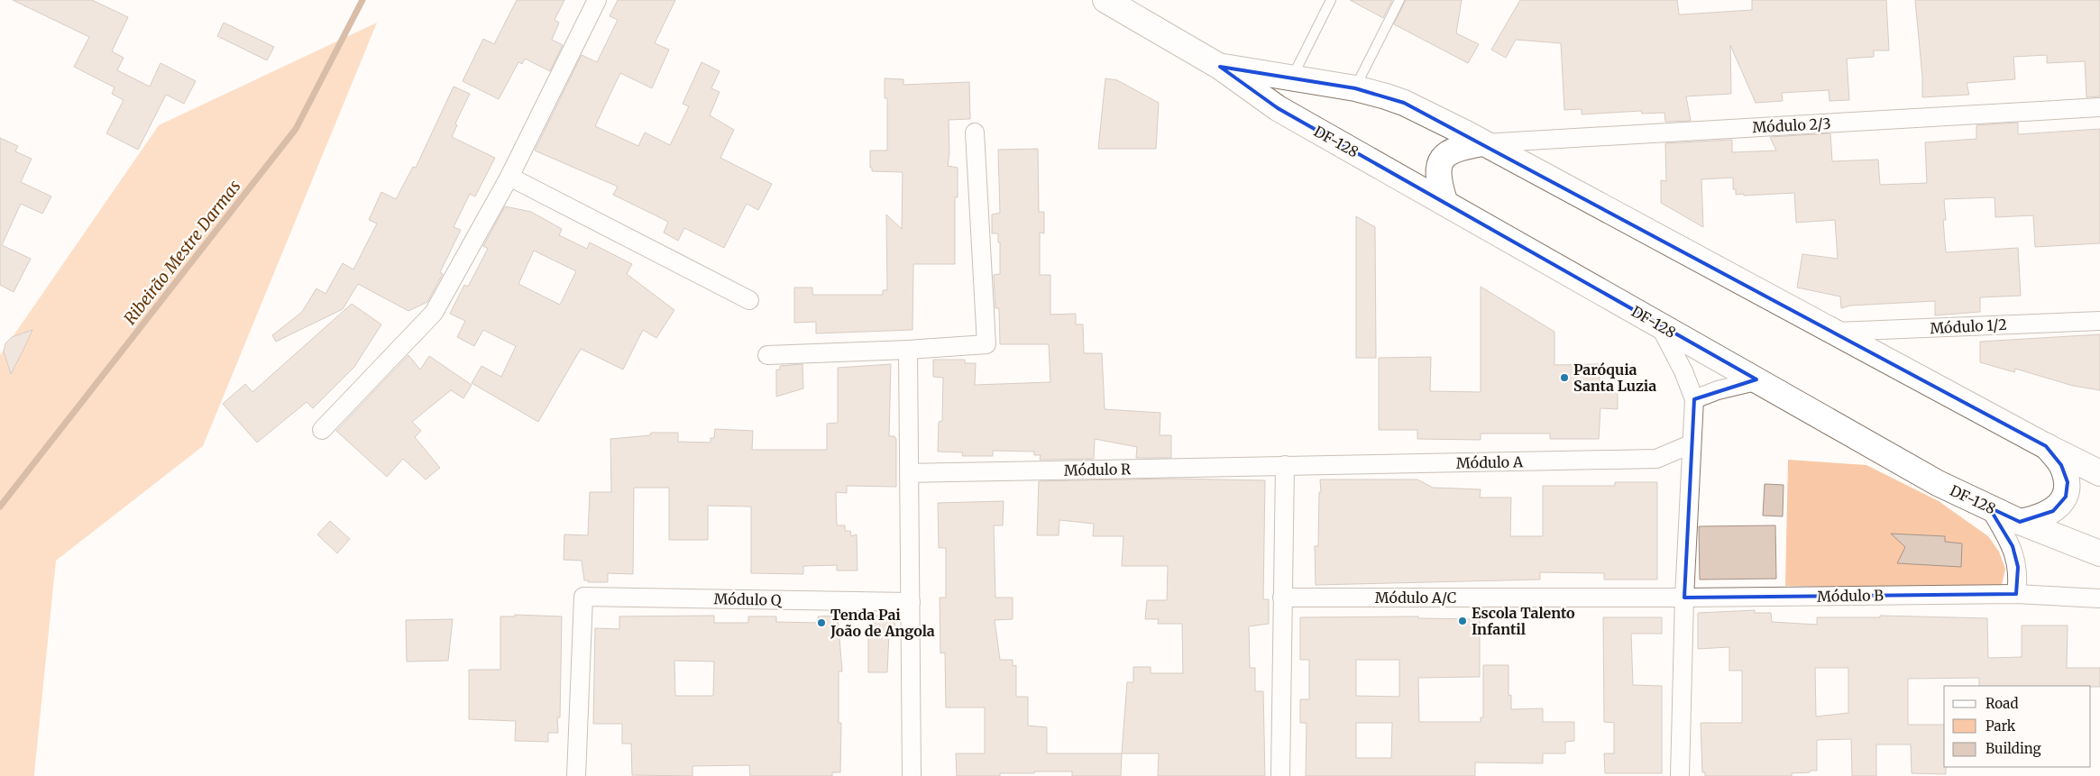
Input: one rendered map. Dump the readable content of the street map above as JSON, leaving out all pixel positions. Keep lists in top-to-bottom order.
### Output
{
  "streets": {
    "main road": ["DF-128"],
    "street": [
      "Módulo 2/3",
      "Módulo 1/2",
      "Módulo A",
      "Módulo R",
      "Módulo B",
      "Módulo A/C",
      "Módulo Q"
    ]
  },
  "crossings": [
    ["Módulo 2/3", "DF-128"],
    ["DF-128", "Módulo 1/2"],
    ["Módulo A", "Módulo R"],
    ["Módulo B", "Módulo A/C"]
  ],
  "water": ["Ribeirão Mestre Darmas"],
  "places": ["Paróquia Santa Luzia", "Escola Talento Infantil", "Tenda Pai João de Angola"],
  "legend": ["Road", "Park", "Building"]
}
